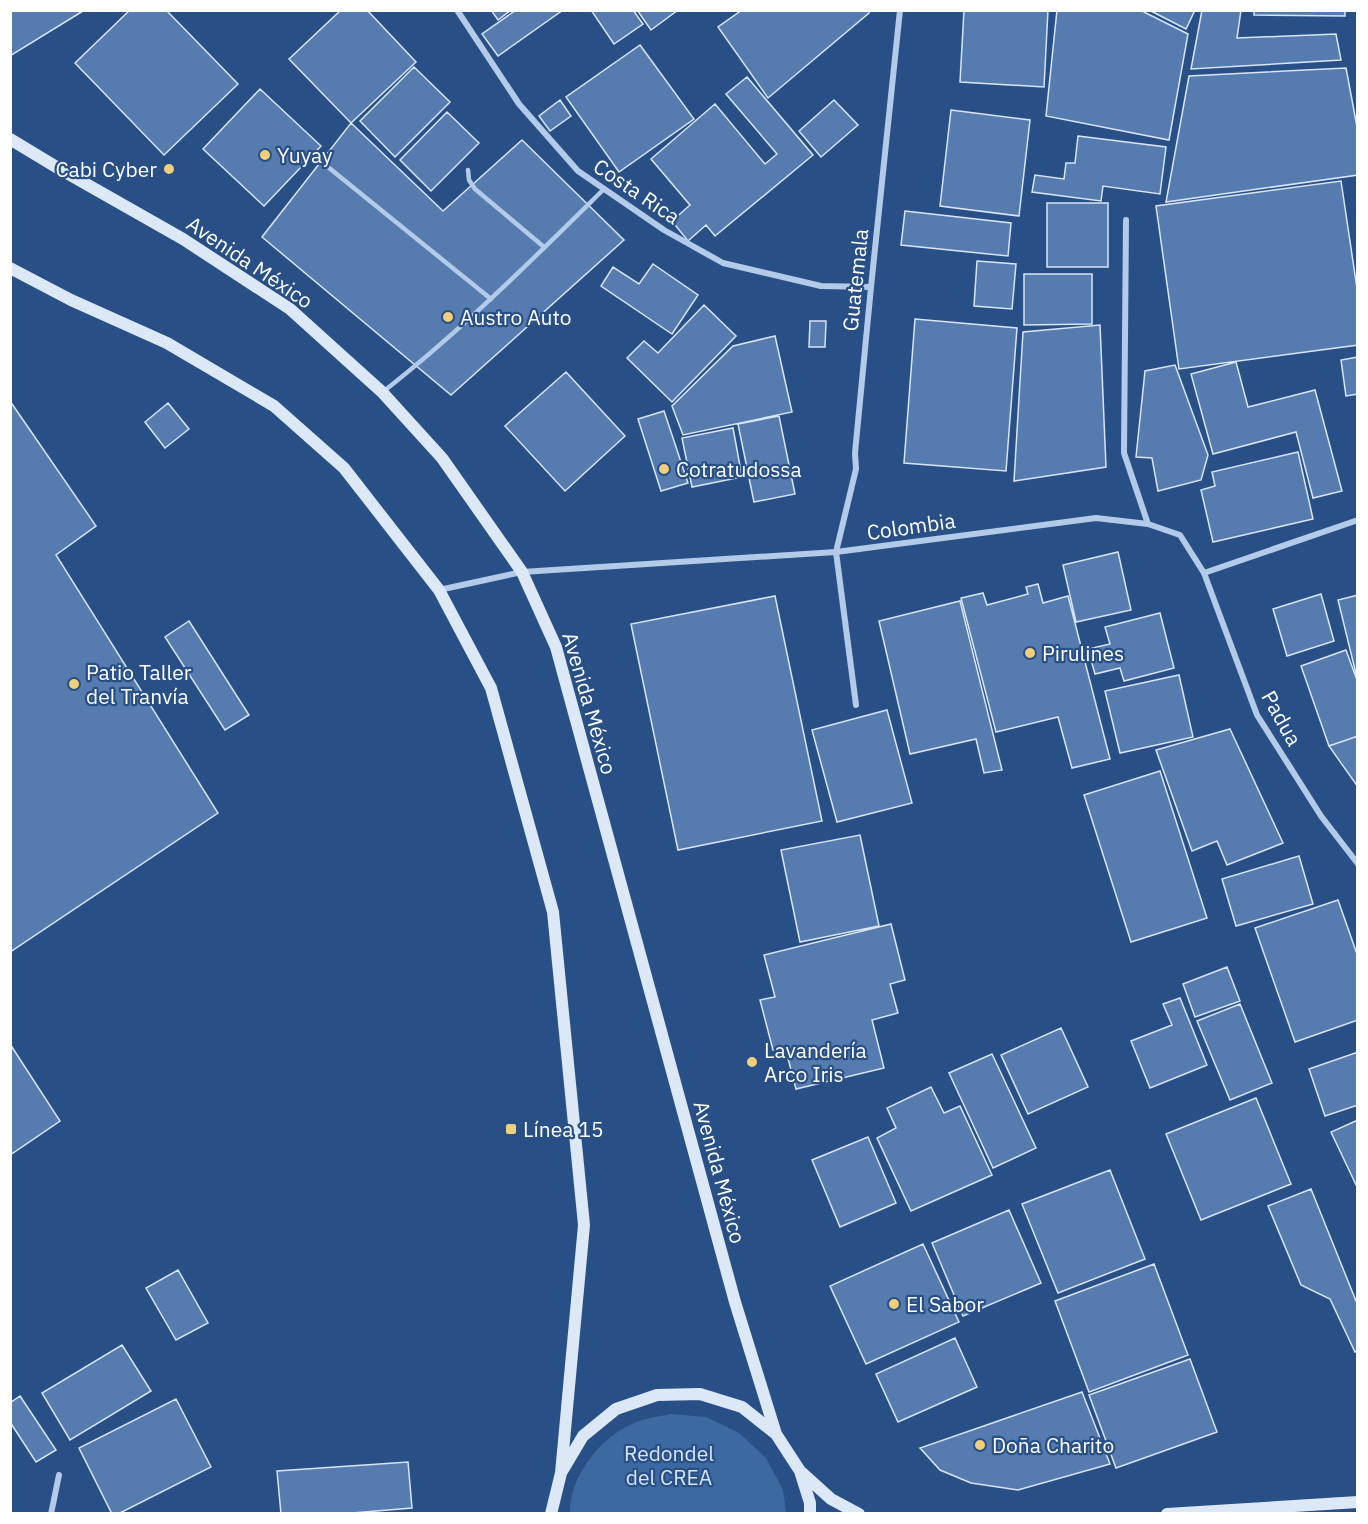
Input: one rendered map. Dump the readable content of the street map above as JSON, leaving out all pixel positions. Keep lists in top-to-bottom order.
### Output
{
  "streets": {
    "main road": ["Avenida México"],
    "street": [
      "Costa Rica",
      "Guatemala",
      "Colombia",
      "Padua"
    ]
  },
  "crossings": [
    ["Costa Rica", "Guatemala"],
    ["Avenida México", "Colombia"],
    ["Guatemala", "Colombia"],
    ["Colombia", "Padua"]
  ],
  "parks": ["Redondel del CREA"],
  "places": {
    "other": [
      "Yuyay",
      "Cabi Cyber",
      "Austro Auto",
      "Cotratudossa",
      "Pirulines",
      "Patio Taller del Tranvía",
      "Lavandería Arco Iris",
      "El Sabor",
      "Doña Charito"
    ],
    "transit": ["Línea 15"]
  }
}
